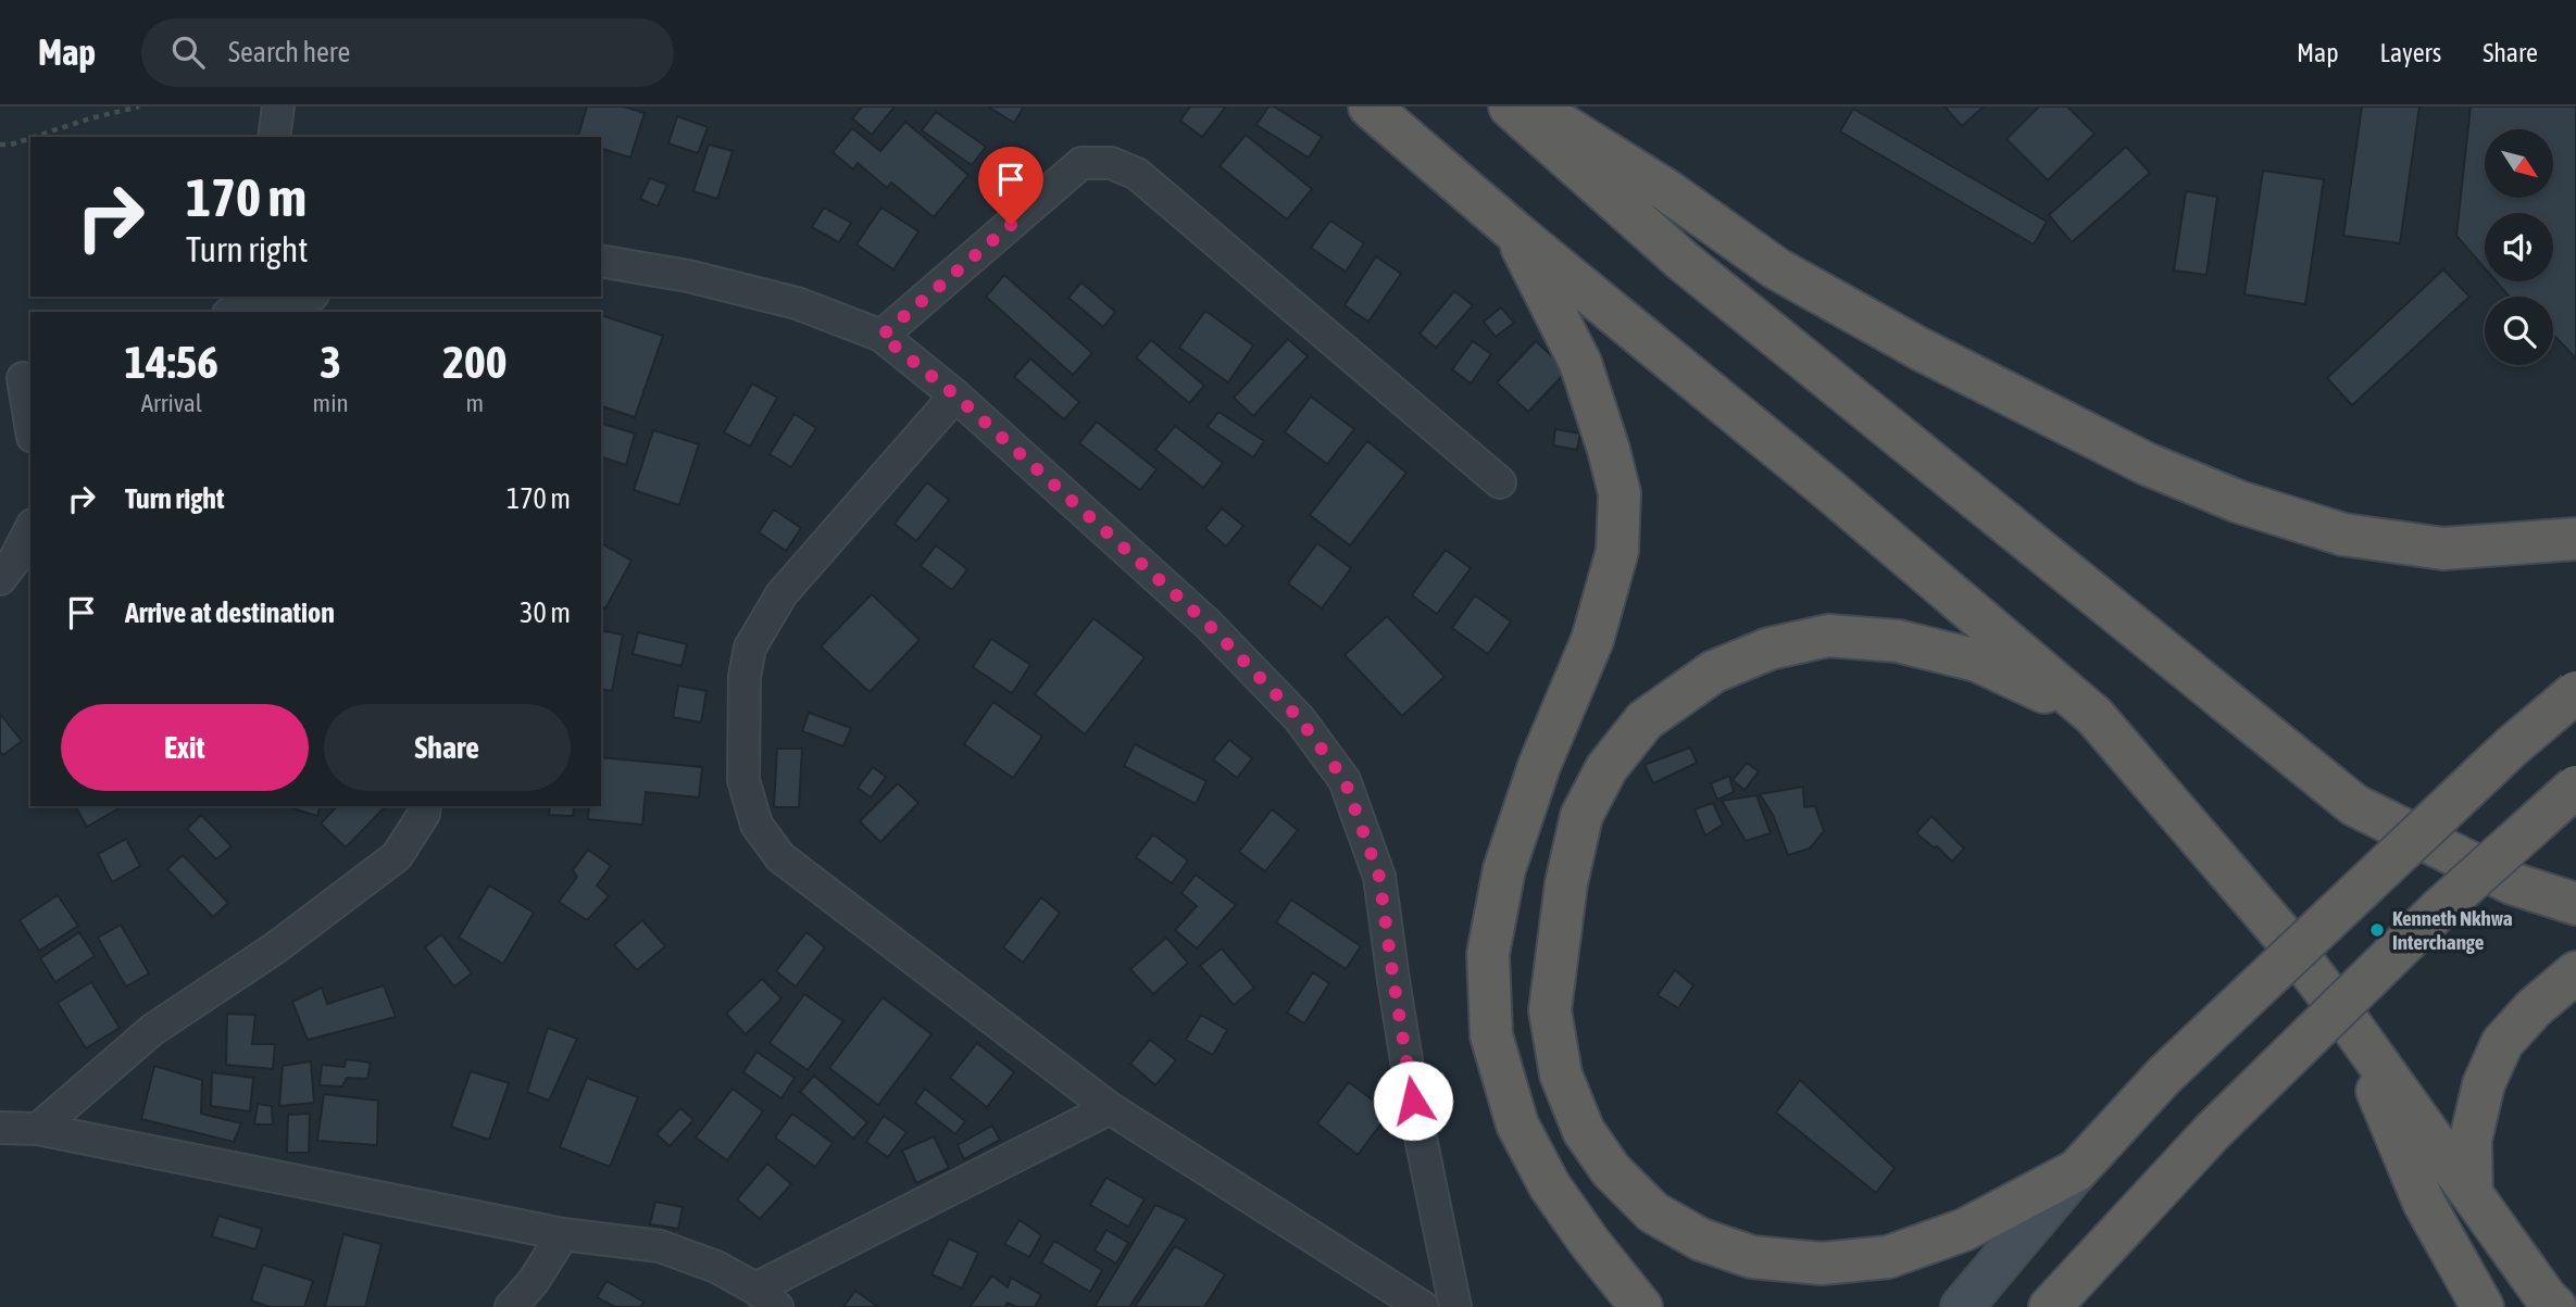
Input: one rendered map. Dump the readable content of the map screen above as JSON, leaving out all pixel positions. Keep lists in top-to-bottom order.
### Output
{
  "places": ["Kenneth Nkhwa Interchange"],
  "north": "bottom right",
  "page": {
    "header": "Map",
    "search": "Search here",
    "nav": ["Map", "Layers", "Share"],
    "turn": ["170 m", "Turn right"],
    "eta": [
      "14:56",
      "Arrival",
      "3",
      "min",
      "200",
      "m"
    ],
    "list": [
      {
        "name": "Turn right",
        "value": "170 m"
      },
      {
        "name": "Arrive at destination",
        "value": "30 m"
      }
    ],
    "buttons": ["Exit", "Share"]
  }
}
